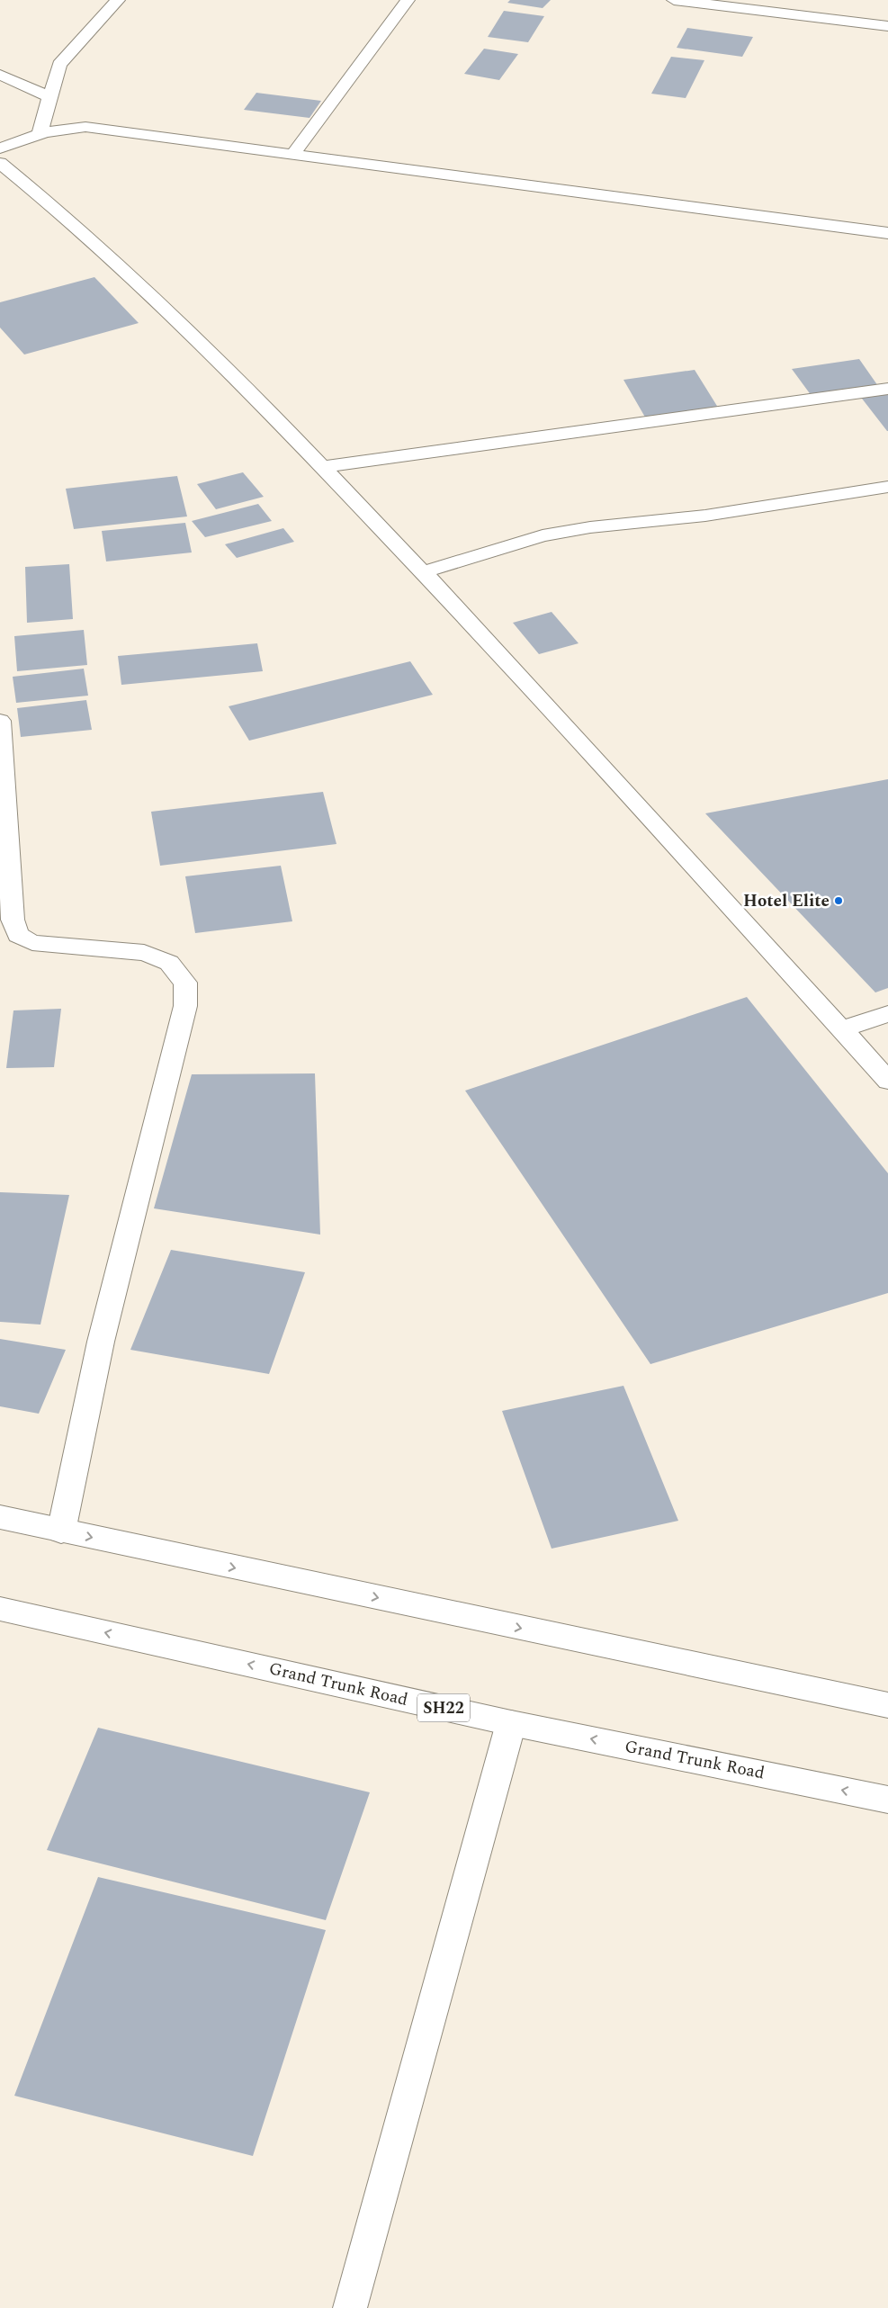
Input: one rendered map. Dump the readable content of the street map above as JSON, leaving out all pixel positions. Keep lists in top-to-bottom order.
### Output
{
  "streets": {
    "main road": ["Grand Trunk Road", "SH22"]
  },
  "places": ["Hotel Elite"]
}
